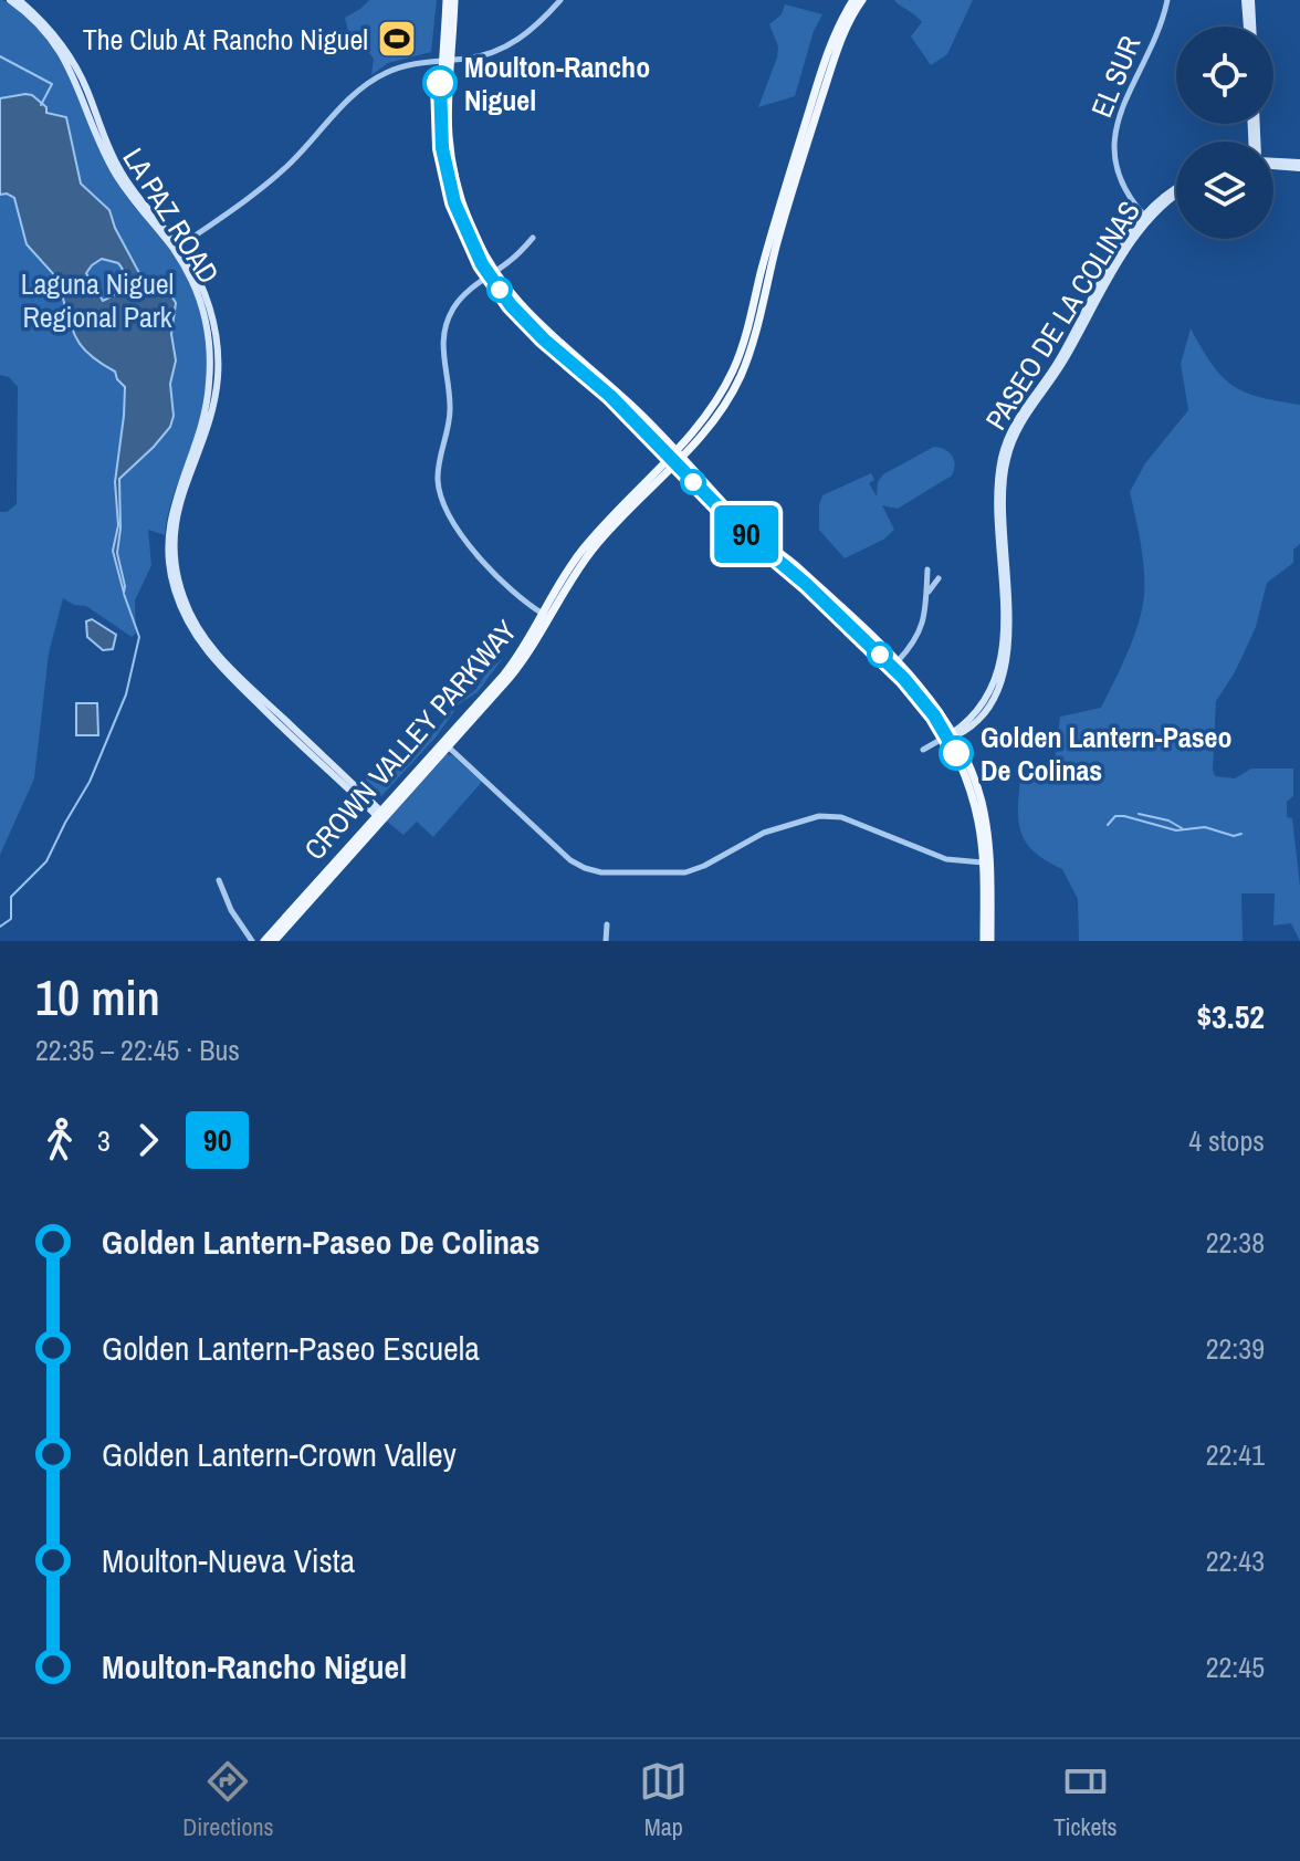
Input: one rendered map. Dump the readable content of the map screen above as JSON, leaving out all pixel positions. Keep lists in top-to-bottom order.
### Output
{
  "streets": {
    "main road": ["LA PAZ ROAD", "PASEO DE LA COLINAS", "CROWN VALLEY PARKWAY"],
    "street": ["EL SUR"]
  },
  "crossings": [
    ["EL SUR", "PASEO DE LA COLINAS"],
    ["LA PAZ ROAD", "CROWN VALLEY PARKWAY"]
  ],
  "parks": ["Laguna Niguel Regional Park"],
  "places": {
    "sports": ["The Club At Rancho Niguel"],
    "other": ["Moulton-Rancho Niguel", "Golden Lantern-Paseo De Colinas"]
  },
  "lines": ["bus line 90"],
  "page": {
    "on_map": "90",
    "heading": ["10 min", "22:35 – 22:45 · Bus", "$3.52"],
    "legs": ["3", "90", "4 stops"],
    "list": [
      {
        "name": "Golden Lantern-Paseo De Colinas",
        "value": "22:38"
      },
      {
        "name": "Golden Lantern-Paseo Escuela",
        "value": "22:39"
      },
      {
        "name": "Golden Lantern-Crown Valley",
        "value": "22:41"
      },
      {
        "name": "Moulton-Nueva Vista",
        "value": "22:43"
      },
      {
        "name": "Moulton-Rancho Niguel",
        "value": "22:45"
      }
    ],
    "tabs": ["Directions", "Map", "Tickets"]
  }
}
